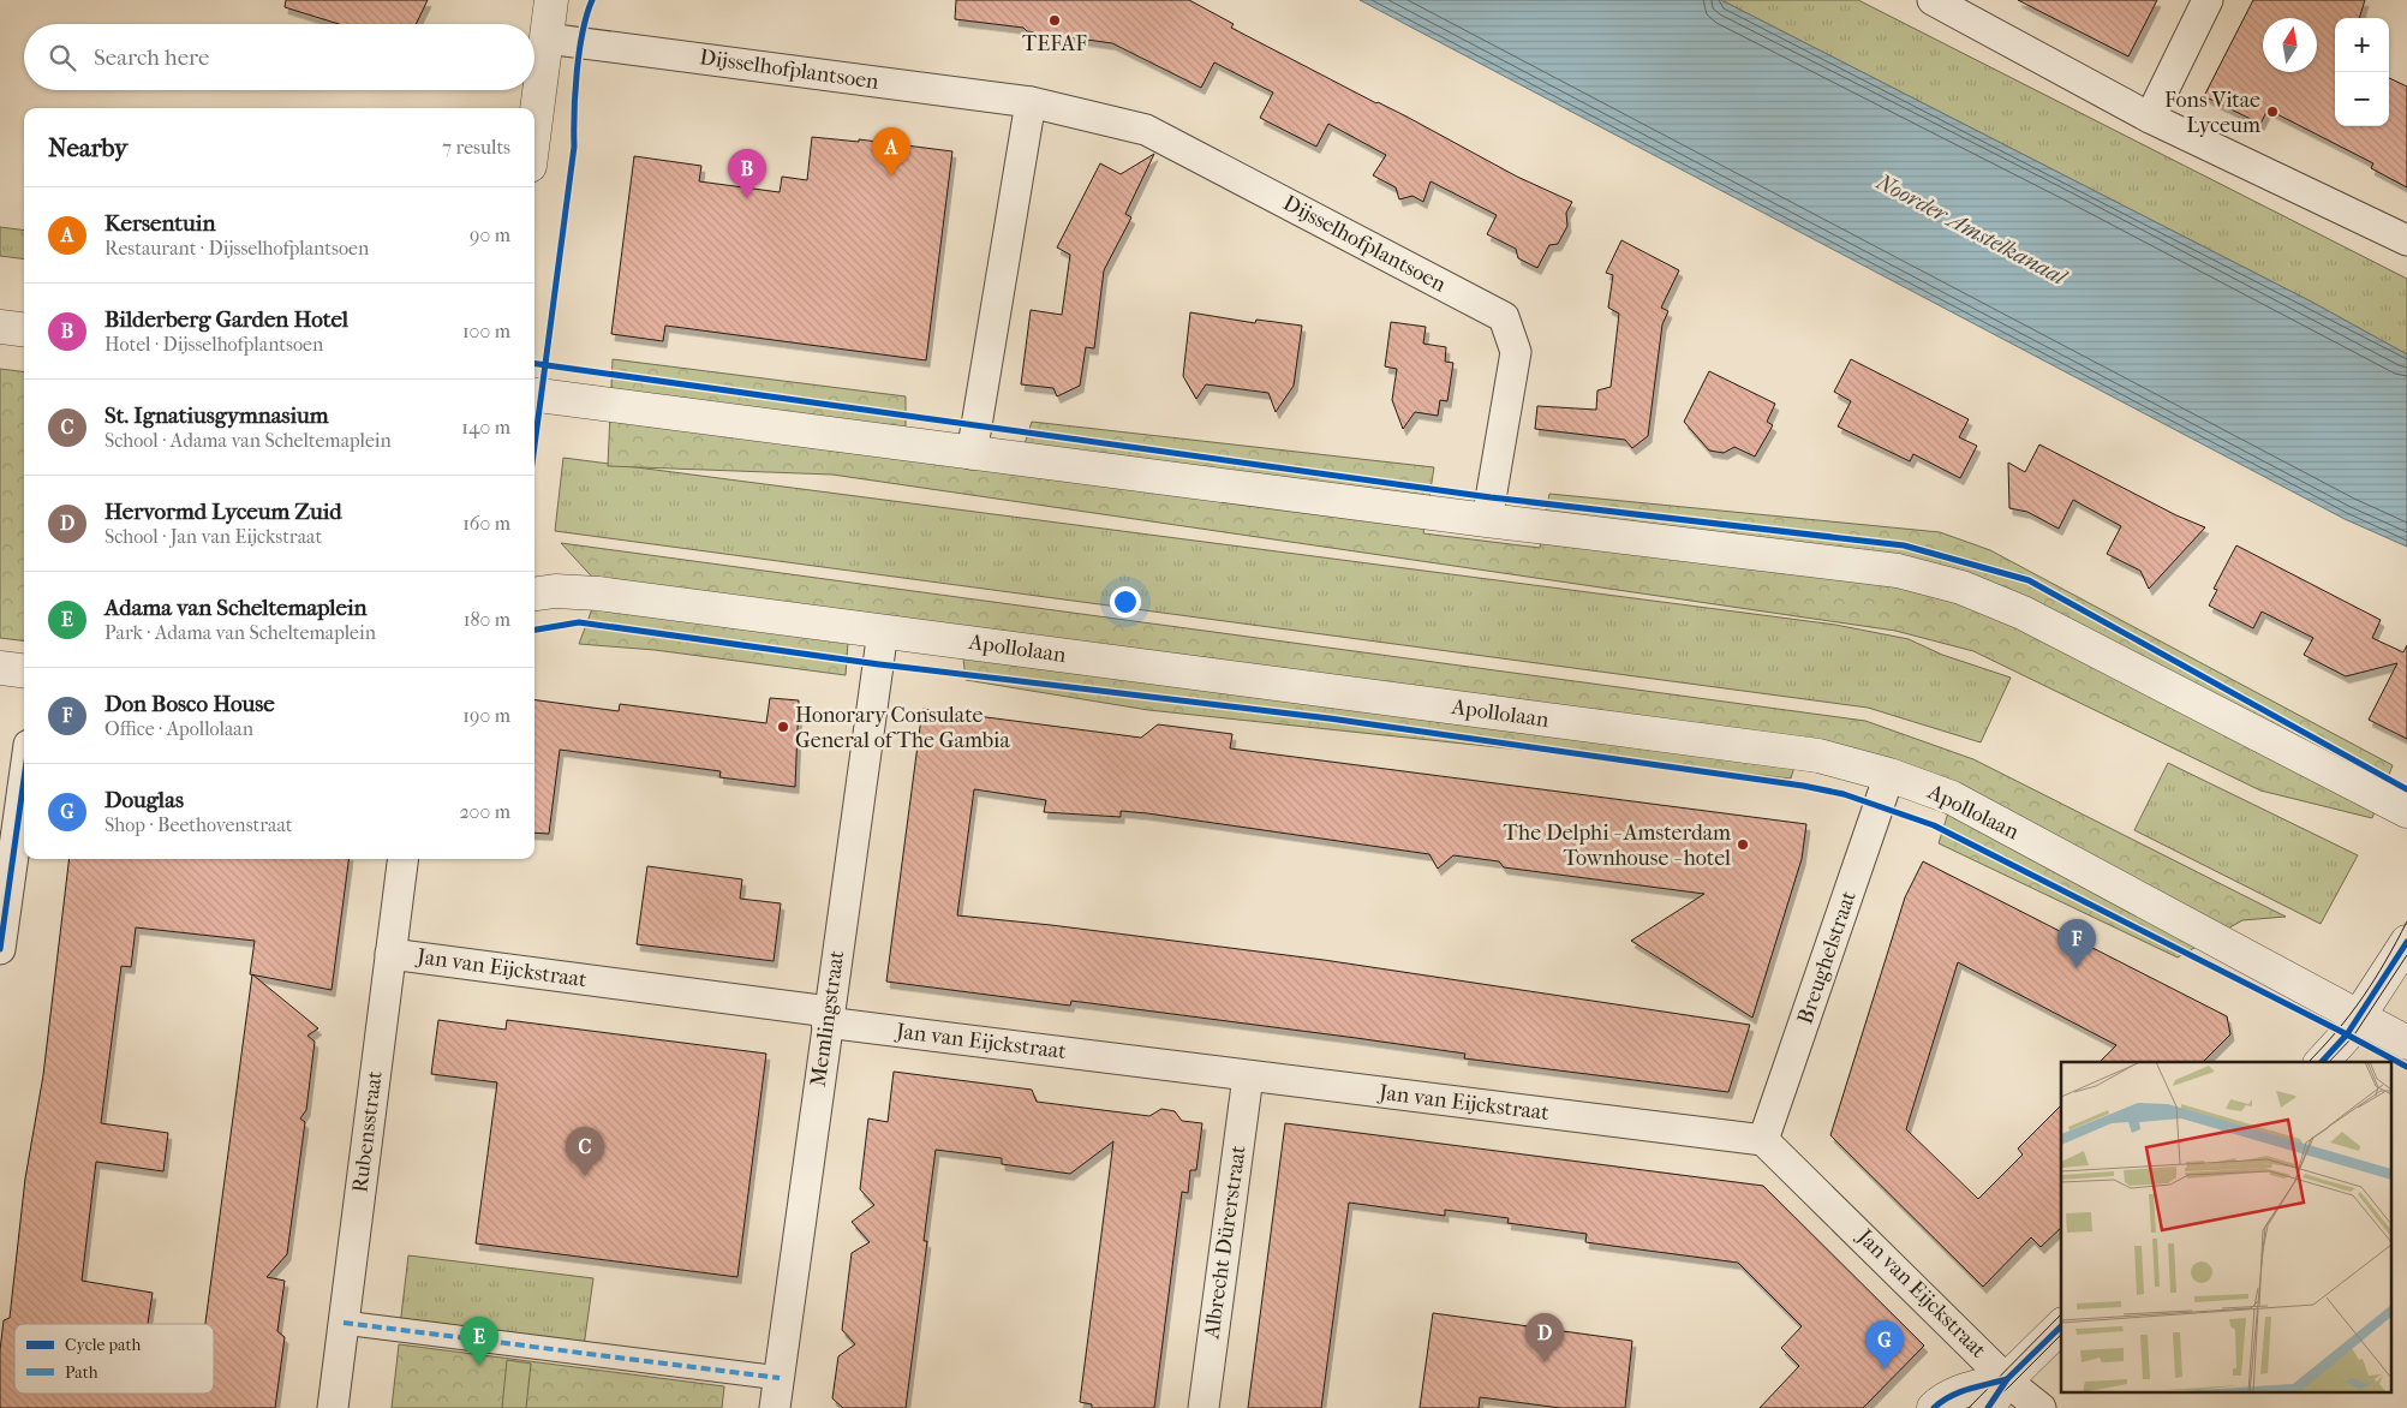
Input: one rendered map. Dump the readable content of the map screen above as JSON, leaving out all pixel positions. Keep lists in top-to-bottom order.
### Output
{
  "streets": {
    "street": [
      "Dijsselhofplantsoen",
      "Apollolaan",
      "Breughelstraat",
      "Jan van Eijckstraat",
      "Memlingstraat",
      "Rubensstraat",
      "Albrecht Dürerstraat"
    ]
  },
  "crossings": [
    ["Apollolaan", "Breughelstraat"],
    ["Apollolaan", "Memlingstraat"],
    ["Breughelstraat", "Jan van Eijckstraat"],
    ["Jan van Eijckstraat", "Memlingstraat"],
    ["Jan van Eijckstraat", "Rubensstraat"],
    ["Jan van Eijckstraat", "Albrecht Dürerstraat"]
  ],
  "water": ["Noorder Amstelkanaal"],
  "places": [
    "TEFAF",
    "Fons Vitae Lyceum",
    "Honorary Consulate General of The Gambia",
    "The Delphi - Amsterdam Townhouse - hotel"
  ],
  "legend": ["Cycle path", "Path"],
  "north": "top",
  "page": {
    "map_buttons": ["+", "−"],
    "search": "Search here",
    "heading": ["Nearby", "7 results"],
    "pins": [
      "A",
      "B",
      "F",
      "C",
      "D",
      "E",
      "G"
    ],
    "list": [
      {
        "mark": "A",
        "name": "Kersentuin",
        "note": "Restaurant · Dijsselhofplantsoen",
        "value": "90 m"
      },
      {
        "mark": "B",
        "name": "Bilderberg Garden Hotel",
        "note": "Hotel · Dijsselhofplantsoen",
        "value": "100 m"
      },
      {
        "mark": "C",
        "name": "St. Ignatiusgymnasium",
        "note": "School · Adama van Scheltemaplein",
        "value": "140 m"
      },
      {
        "mark": "D",
        "name": "Hervormd Lyceum Zuid",
        "note": "School · Jan van Eijckstraat",
        "value": "160 m"
      },
      {
        "mark": "E",
        "name": "Adama van Scheltemaplein",
        "note": "Park · Adama van Scheltemaplein",
        "value": "180 m"
      },
      {
        "mark": "F",
        "name": "Don Bosco House",
        "note": "Office · Apollolaan",
        "value": "190 m"
      },
      {
        "mark": "G",
        "name": "Douglas",
        "note": "Shop · Beethovenstraat",
        "value": "200 m"
      }
    ]
  }
}
